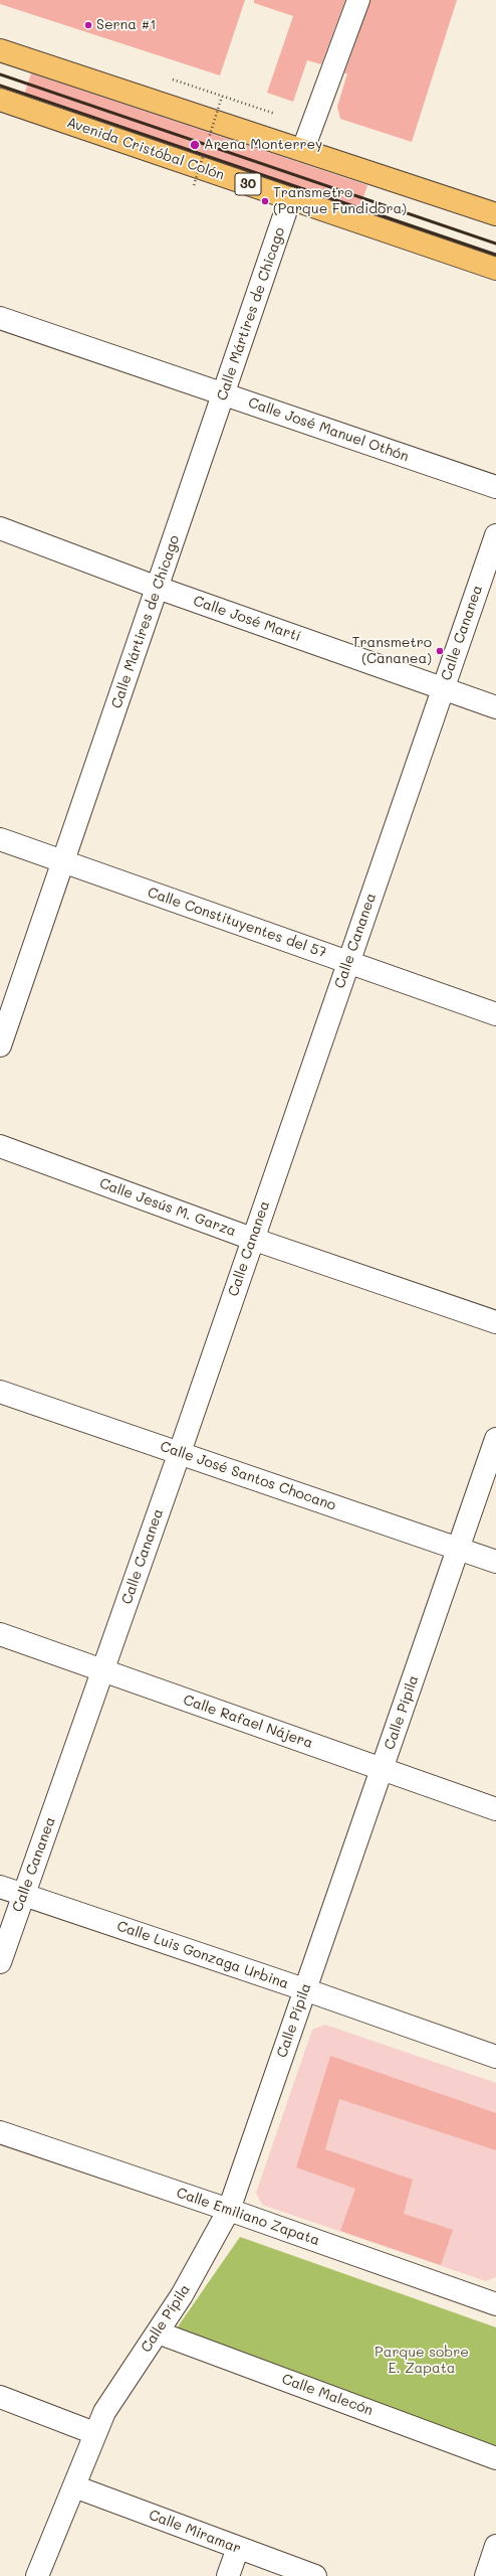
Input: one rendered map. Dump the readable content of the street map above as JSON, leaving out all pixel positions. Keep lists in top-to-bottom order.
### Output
{
  "streets": {
    "main road": ["Avenida Cristóbal Colón", "30"],
    "street": [
      "Calle Mártires de Chicago",
      "Calle José Manuel Othón",
      "Calle José Martí",
      "Calle Cananea",
      "Calle Constituyentes del 57",
      "Calle Jesús M. Garza",
      "Calle José Santos Chocano",
      "Calle Pípila",
      "Calle Rafael Nájera",
      "Calle Luis Gonzaga Urbina",
      "Calle Emiliano Zapata",
      "Calle Malecón",
      "Calle Miramar"
    ]
  },
  "crossings": [
    ["Avenida Cristóbal Colón", "Calle Mártires de Chicago"],
    ["Calle Mártires de Chicago", "Calle José Manuel Othón"],
    ["Calle Mártires de Chicago", "Calle José Martí"],
    ["Calle Mártires de Chicago", "Calle Constituyentes del 57"],
    ["Calle José Martí", "Calle Cananea"],
    ["Calle Cananea", "Calle Constituyentes del 57"],
    ["Calle Cananea", "Calle Jesús M. Garza"],
    ["Calle Cananea", "Calle José Santos Chocano"],
    ["Calle Cananea", "Calle Rafael Nájera"],
    ["Calle Cananea", "Calle Luis Gonzaga Urbina"],
    ["Calle José Santos Chocano", "Calle Pípila"],
    ["Calle Pípila", "Calle Rafael Nájera"],
    ["Calle Pípila", "Calle Luis Gonzaga Urbina"],
    ["Calle Pípila", "Calle Emiliano Zapata"],
    ["Calle Pípila", "Calle Malecón"],
    ["Calle Pípila", "Calle Miramar"]
  ],
  "parks": ["Parque sobre E. Zapata"],
  "places": [
    "Serna #1",
    "Arena Monterrey",
    "Transmetro (Parque Fundidora)",
    "Transmetro (Cananea)"
  ]
}
